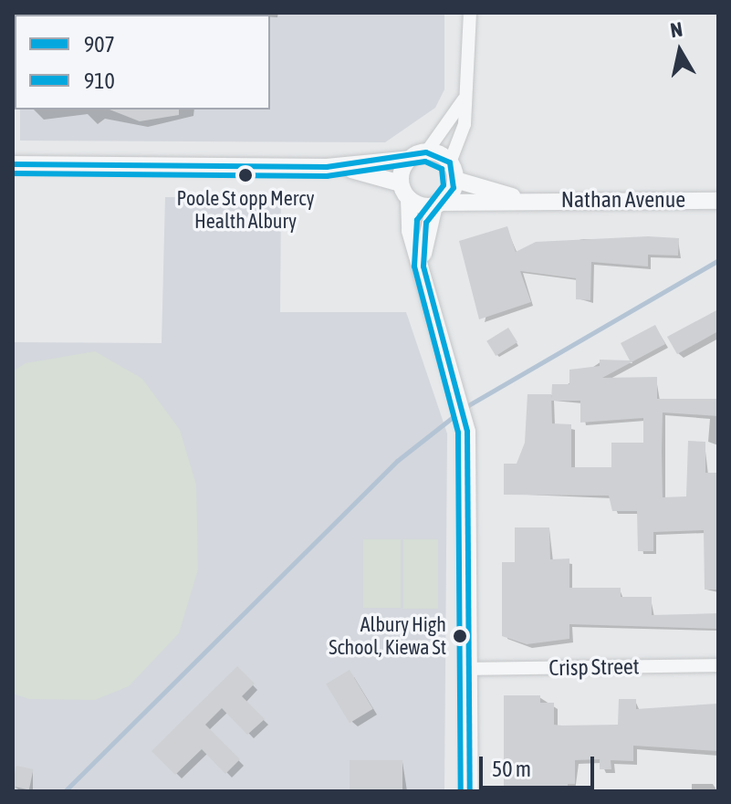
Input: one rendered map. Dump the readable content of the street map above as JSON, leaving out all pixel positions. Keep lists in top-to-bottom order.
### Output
{
  "streets": {
    "street": ["Nathan Avenue", "Crisp Street"]
  },
  "places": ["Poole St opp Mercy Health Albury", "Albury High School, Kiewa St"],
  "lines": ["transit line 907", "transit line 910"],
  "legend": ["907", "910"],
  "scale_bar": "50 m",
  "north": "top"
}
